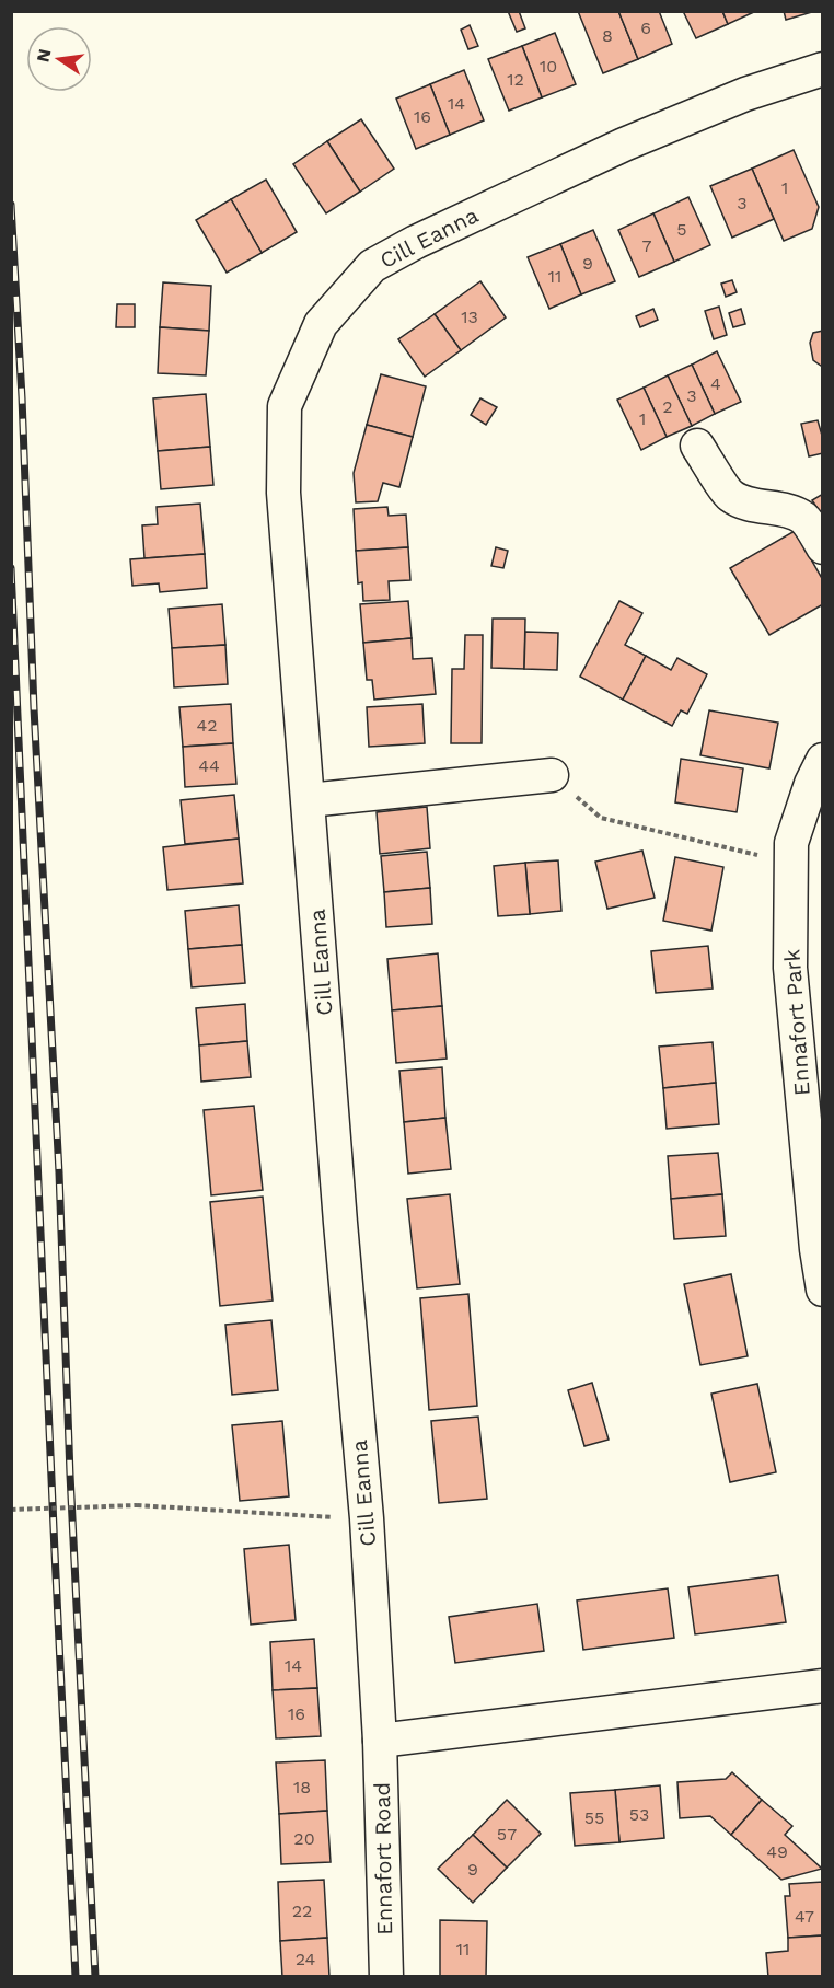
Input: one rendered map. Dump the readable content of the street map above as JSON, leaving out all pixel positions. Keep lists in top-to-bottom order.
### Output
{
  "streets": {
    "street": ["Cill Eanna", "Ennafort Park", "Ennafort Road"]
  },
  "crossings": [
    ["Cill Eanna", "Ennafort Road"]
  ],
  "house_numbers": [
    "6",
    "8",
    "10",
    "12",
    "14",
    "16",
    "1",
    "3",
    "5",
    "7",
    "9",
    "11",
    "13",
    "4",
    "3",
    "2",
    "1",
    "42",
    "44",
    "14",
    "16",
    "18",
    "53",
    "55",
    "57",
    "20",
    "49",
    "9",
    "22",
    "47",
    "11",
    "24"
  ],
  "north": "left"
}
